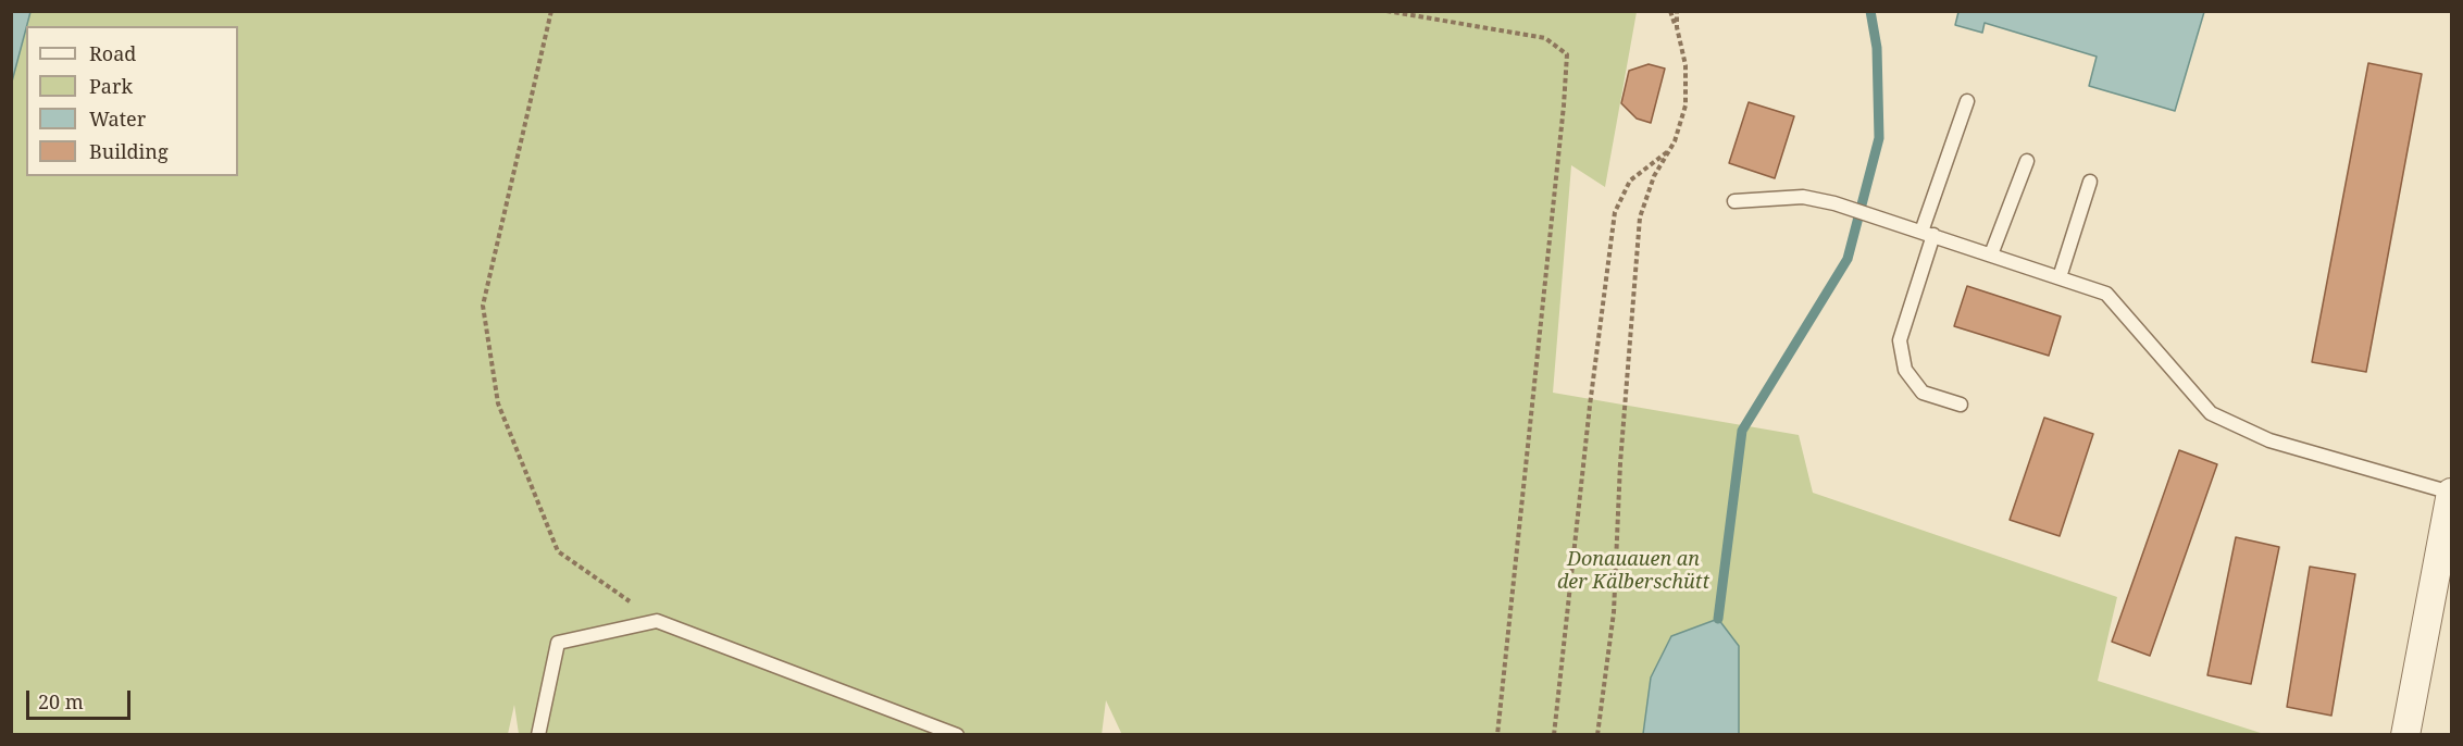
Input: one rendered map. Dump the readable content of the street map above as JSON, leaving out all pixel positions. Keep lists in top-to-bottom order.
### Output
{
  "parks": ["Donauauen an der Kälberschütt"],
  "legend": [
    "Road",
    "Park",
    "Water",
    "Building"
  ],
  "scale_bar": "20 m"
}
